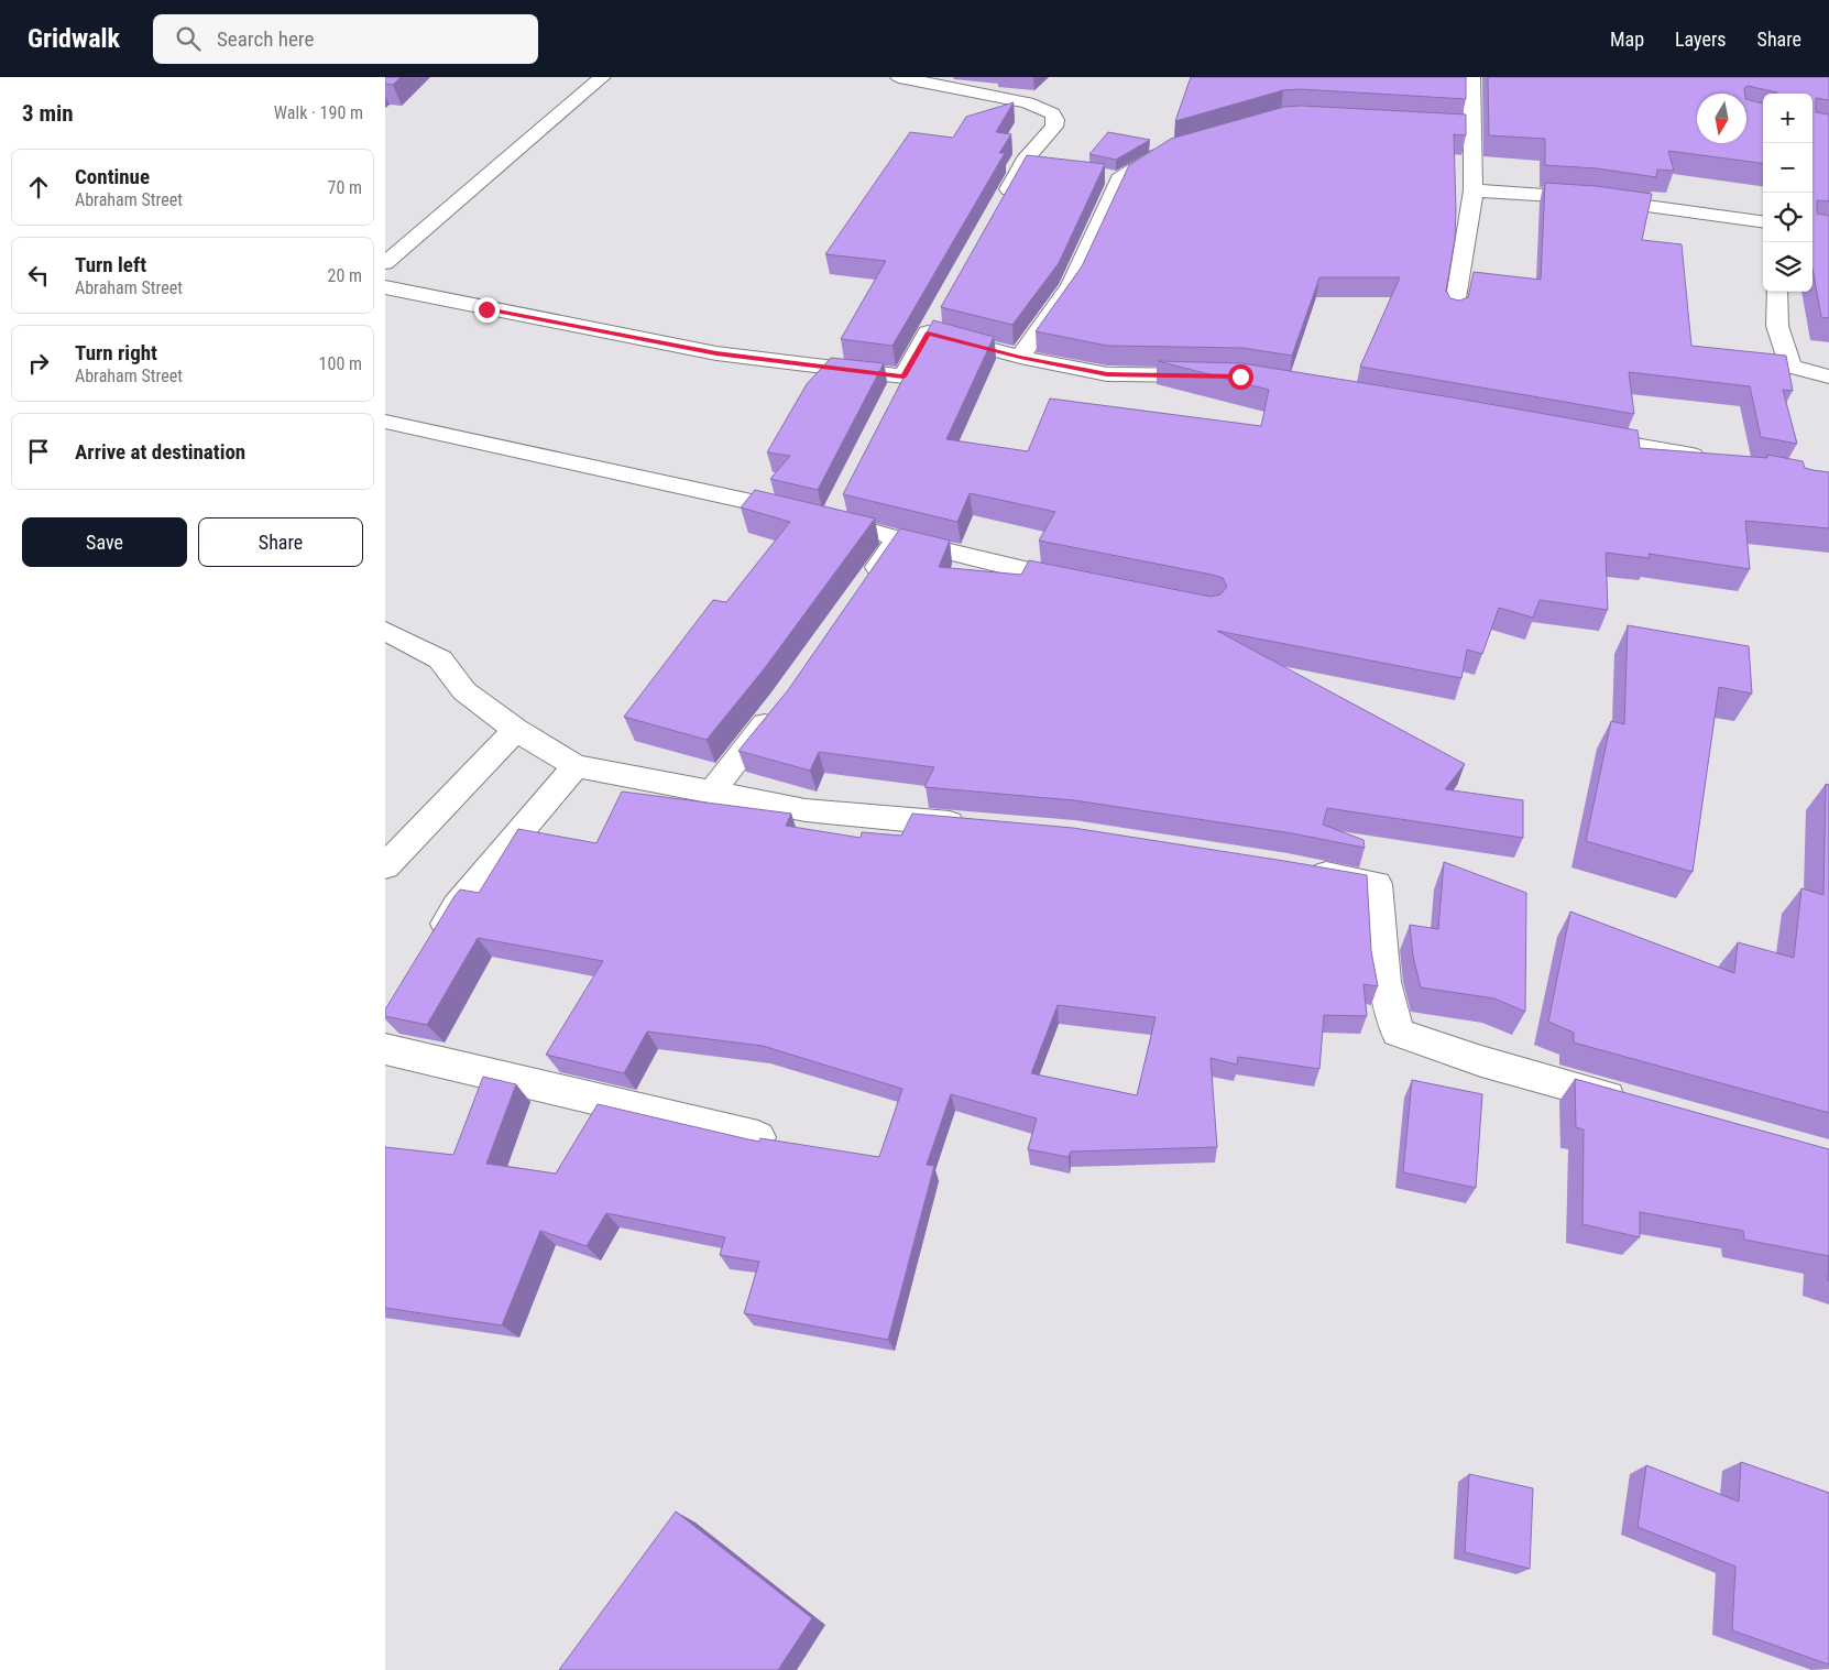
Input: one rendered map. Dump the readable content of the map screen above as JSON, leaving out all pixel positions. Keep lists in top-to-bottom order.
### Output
{
  "north": "bottom",
  "page": {
    "header": "Gridwalk",
    "search": "Search here",
    "nav": ["Map", "Layers", "Share"],
    "heading": ["3 min", "Walk · 190 m"],
    "map_buttons": ["+", "−"],
    "list": [
      ["Continue", "Abraham Street", "70 m"],
      ["Turn left", "Abraham Street", "20 m"],
      ["Turn right", "Abraham Street", "100 m"],
      "Arrive at destination"
    ],
    "buttons": ["Save", "Share"]
  }
}
